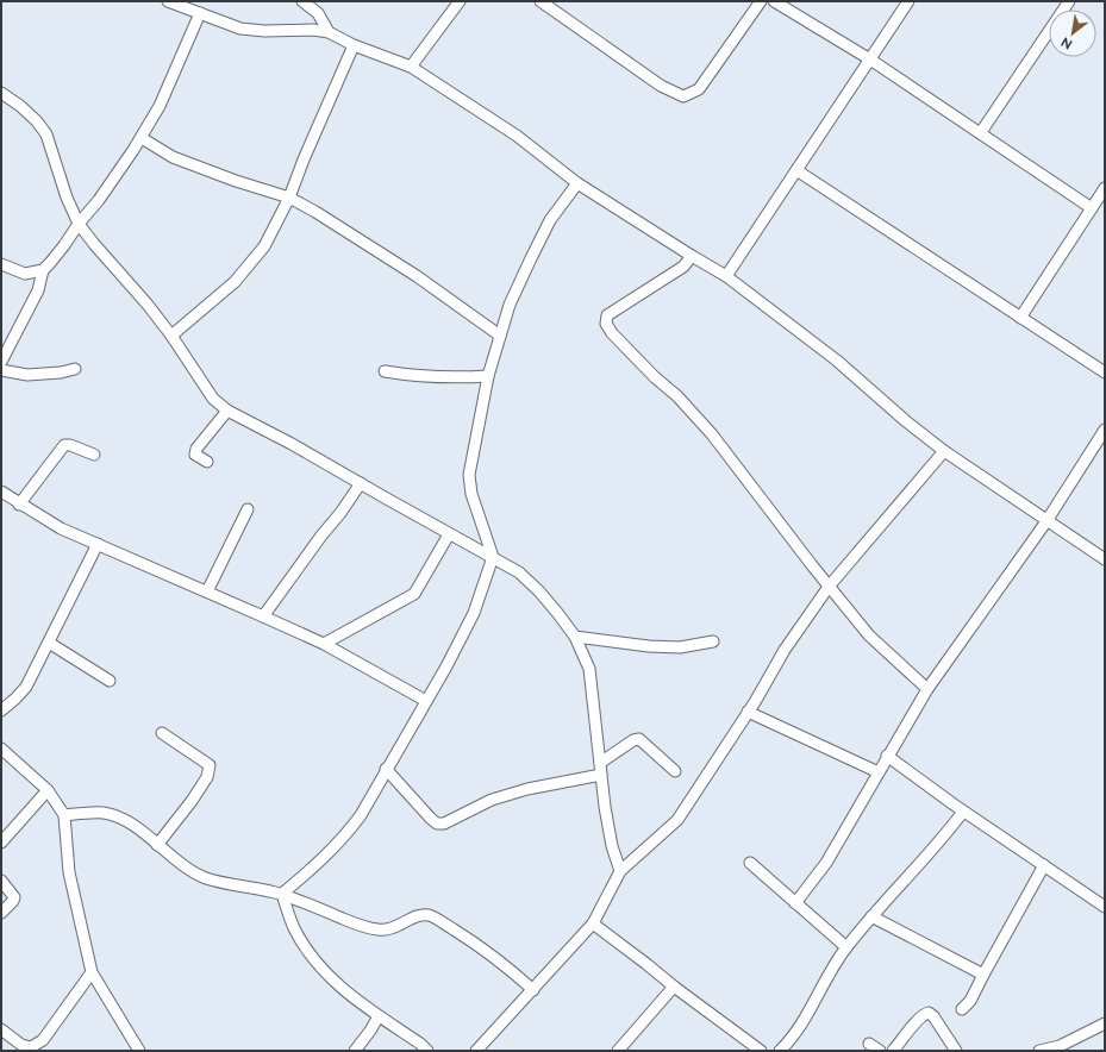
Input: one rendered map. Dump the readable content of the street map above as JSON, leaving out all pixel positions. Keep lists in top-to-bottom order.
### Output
{
  "north": "bottom left"
}
